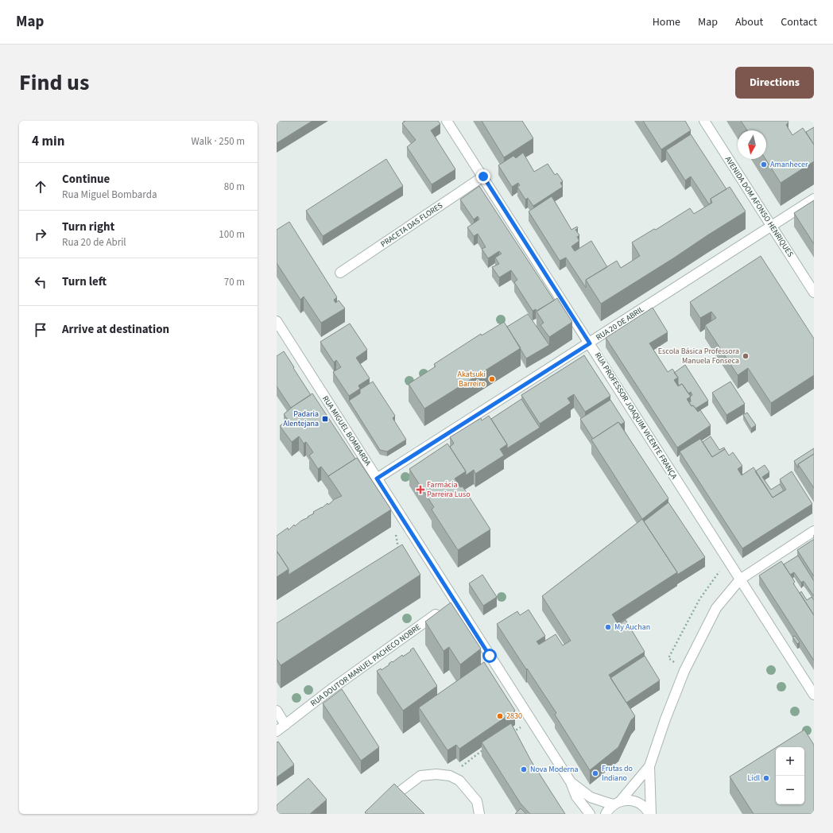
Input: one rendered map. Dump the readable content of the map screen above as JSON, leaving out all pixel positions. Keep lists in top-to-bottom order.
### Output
{
  "streets": {
    "street": [
      "AVENIDA DOM AFONSO HENRIQUES",
      "PRACETA DAS FLORES",
      "RUA 20 DE ABRIL",
      "RUA PROFESSOR JOAQUIM VICENTE FRANÇA",
      "RUA MIGUEL BOMBARDA",
      "RUA DOUTOR MANUEL PACHECO NOBRE"
    ]
  },
  "crossings": [
    ["AVENIDA DOM AFONSO HENRIQUES", "RUA 20 DE ABRIL"],
    ["PRACETA DAS FLORES", "RUA PROFESSOR JOAQUIM VICENTE FRANÇA"],
    ["RUA 20 DE ABRIL", "RUA PROFESSOR JOAQUIM VICENTE FRANÇA"],
    ["RUA 20 DE ABRIL", "RUA MIGUEL BOMBARDA"],
    ["RUA MIGUEL BOMBARDA", "RUA DOUTOR MANUEL PACHECO NOBRE"]
  ],
  "places": {
    "other": [
      "Amanhecer",
      "Escola Básica Professora Manuela Fonseca",
      "Akatsuki Barreiro",
      "My Auchan",
      "2830",
      "Nova Moderna",
      "Frutas do Indiano",
      "Lidl"
    ],
    "transit": ["Padaria Alentejana"],
    "health": ["Farmácia Parreira Luso"]
  },
  "north": "bottom",
  "page": {
    "header": "Map",
    "nav": [
      "Home",
      "Map",
      "About",
      "Contact"
    ],
    "title": "Find us",
    "buttons": "Directions",
    "heading": ["4 min", "Walk · 250 m"],
    "list": [
      ["Continue", "Rua Miguel Bombarda", "80 m"],
      ["Turn right", "Rua 20 de Abril", "100 m"],
      ["Turn left", "70 m"],
      "Arrive at destination"
    ],
    "map_buttons": ["+", "−"]
  }
}
